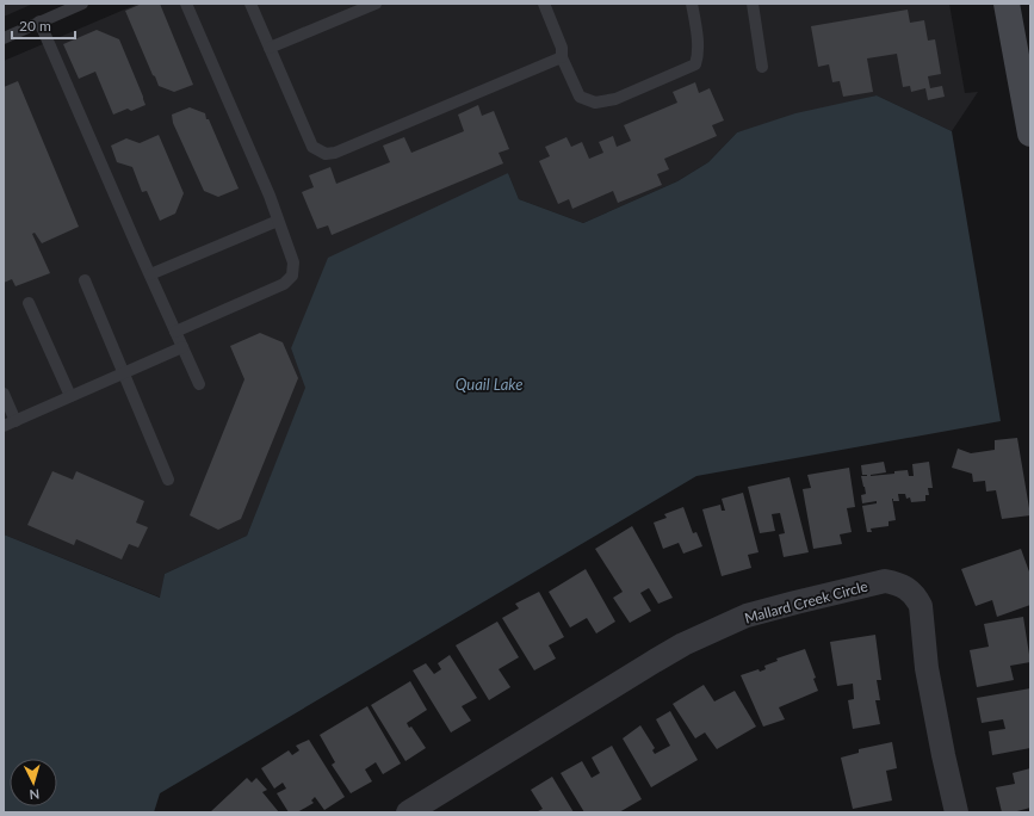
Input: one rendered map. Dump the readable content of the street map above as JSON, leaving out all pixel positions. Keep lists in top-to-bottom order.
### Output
{
  "streets": {
    "street": ["Mallard Creek Circle"]
  },
  "water": ["Quail Lake"],
  "scale_bar": "20 m",
  "north": "bottom"
}
